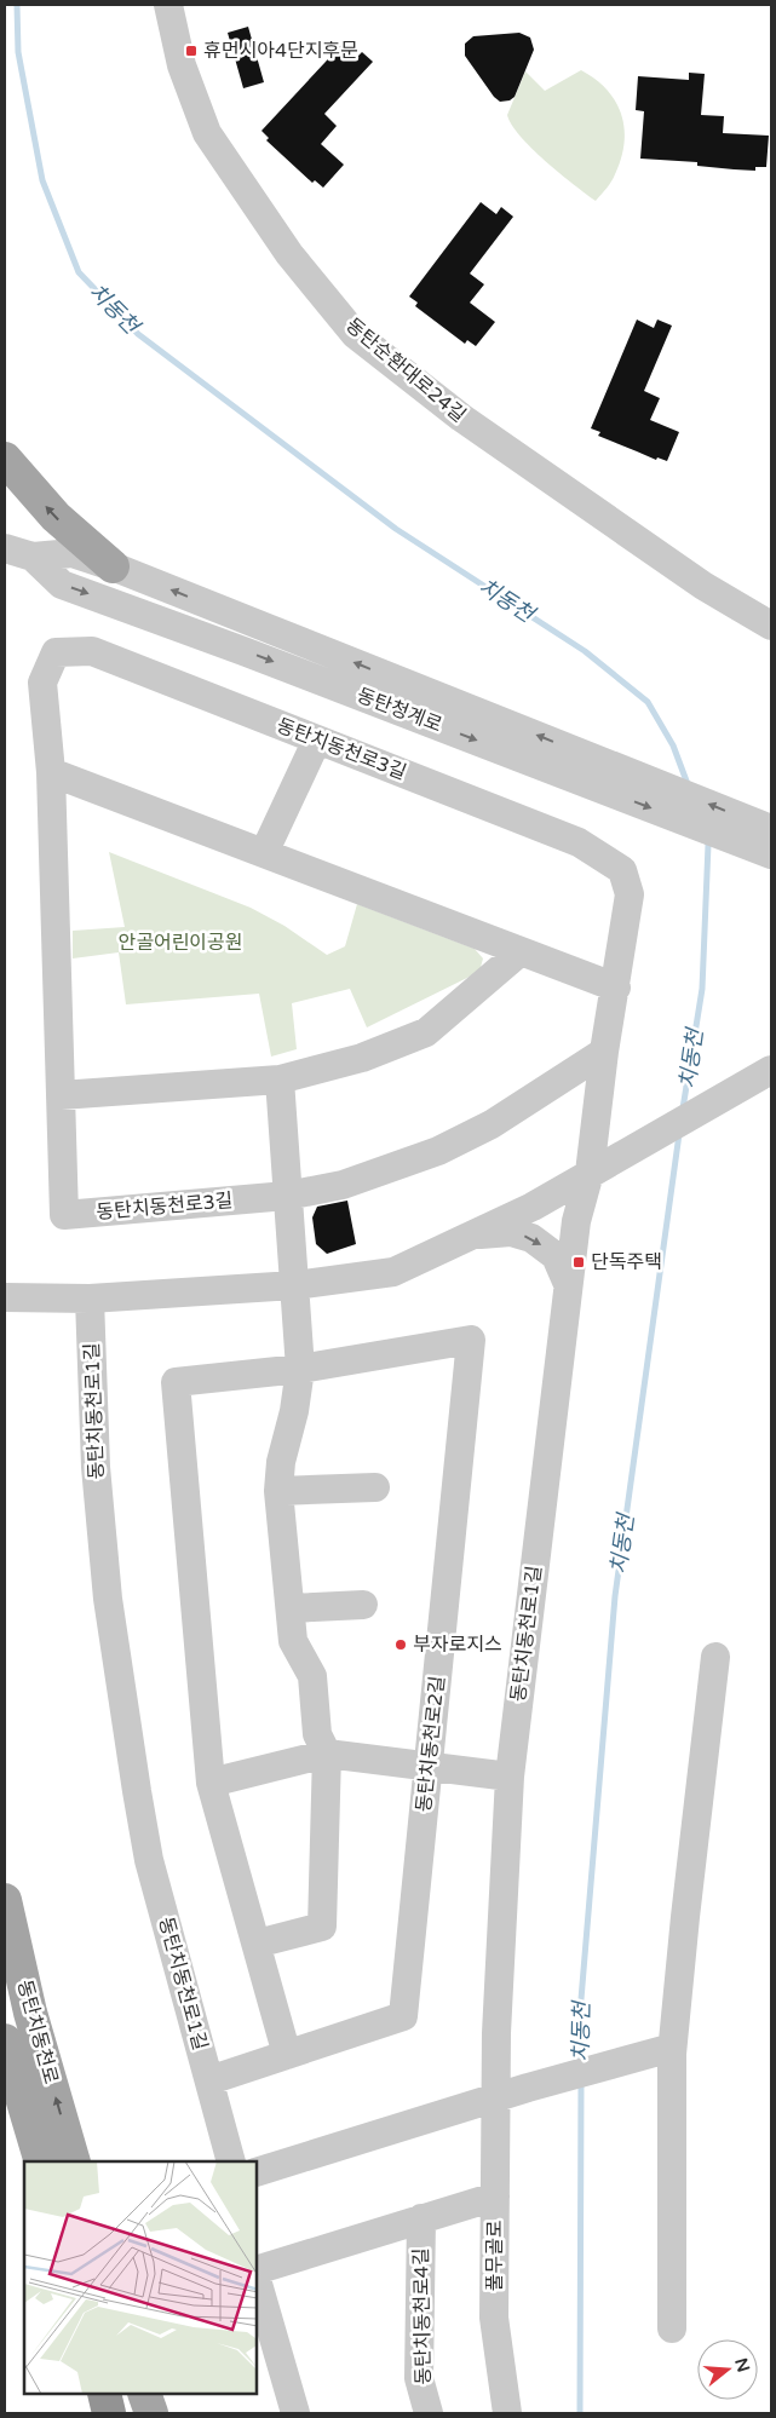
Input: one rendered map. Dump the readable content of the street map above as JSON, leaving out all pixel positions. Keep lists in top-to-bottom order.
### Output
{
  "streets": {
    "main road": ["동탄치동천로"],
    "street": [
      "동탄순환대로24길",
      "동탄청계로",
      "동탄치동천로3길",
      "동탄치동천로1길",
      "동탄치동천로2길",
      "풀무골로",
      "동탄치동천로4길"
    ]
  },
  "crossings": [
    ["동탄치동천로3길", "동탄치동천로1길"],
    ["동탄치동천로1길", "동탄치동천로2길"],
    ["동탄치동천로1길", "풀무골로"],
    ["풀무골로", "동탄치동천로4길"]
  ],
  "water": ["치동천"],
  "parks": ["안골어린이공원"],
  "places": {
    "transit": ["휴먼시아4단지후문", "단독주택"],
    "other": ["부자로지스"]
  },
  "north": "right"
}
